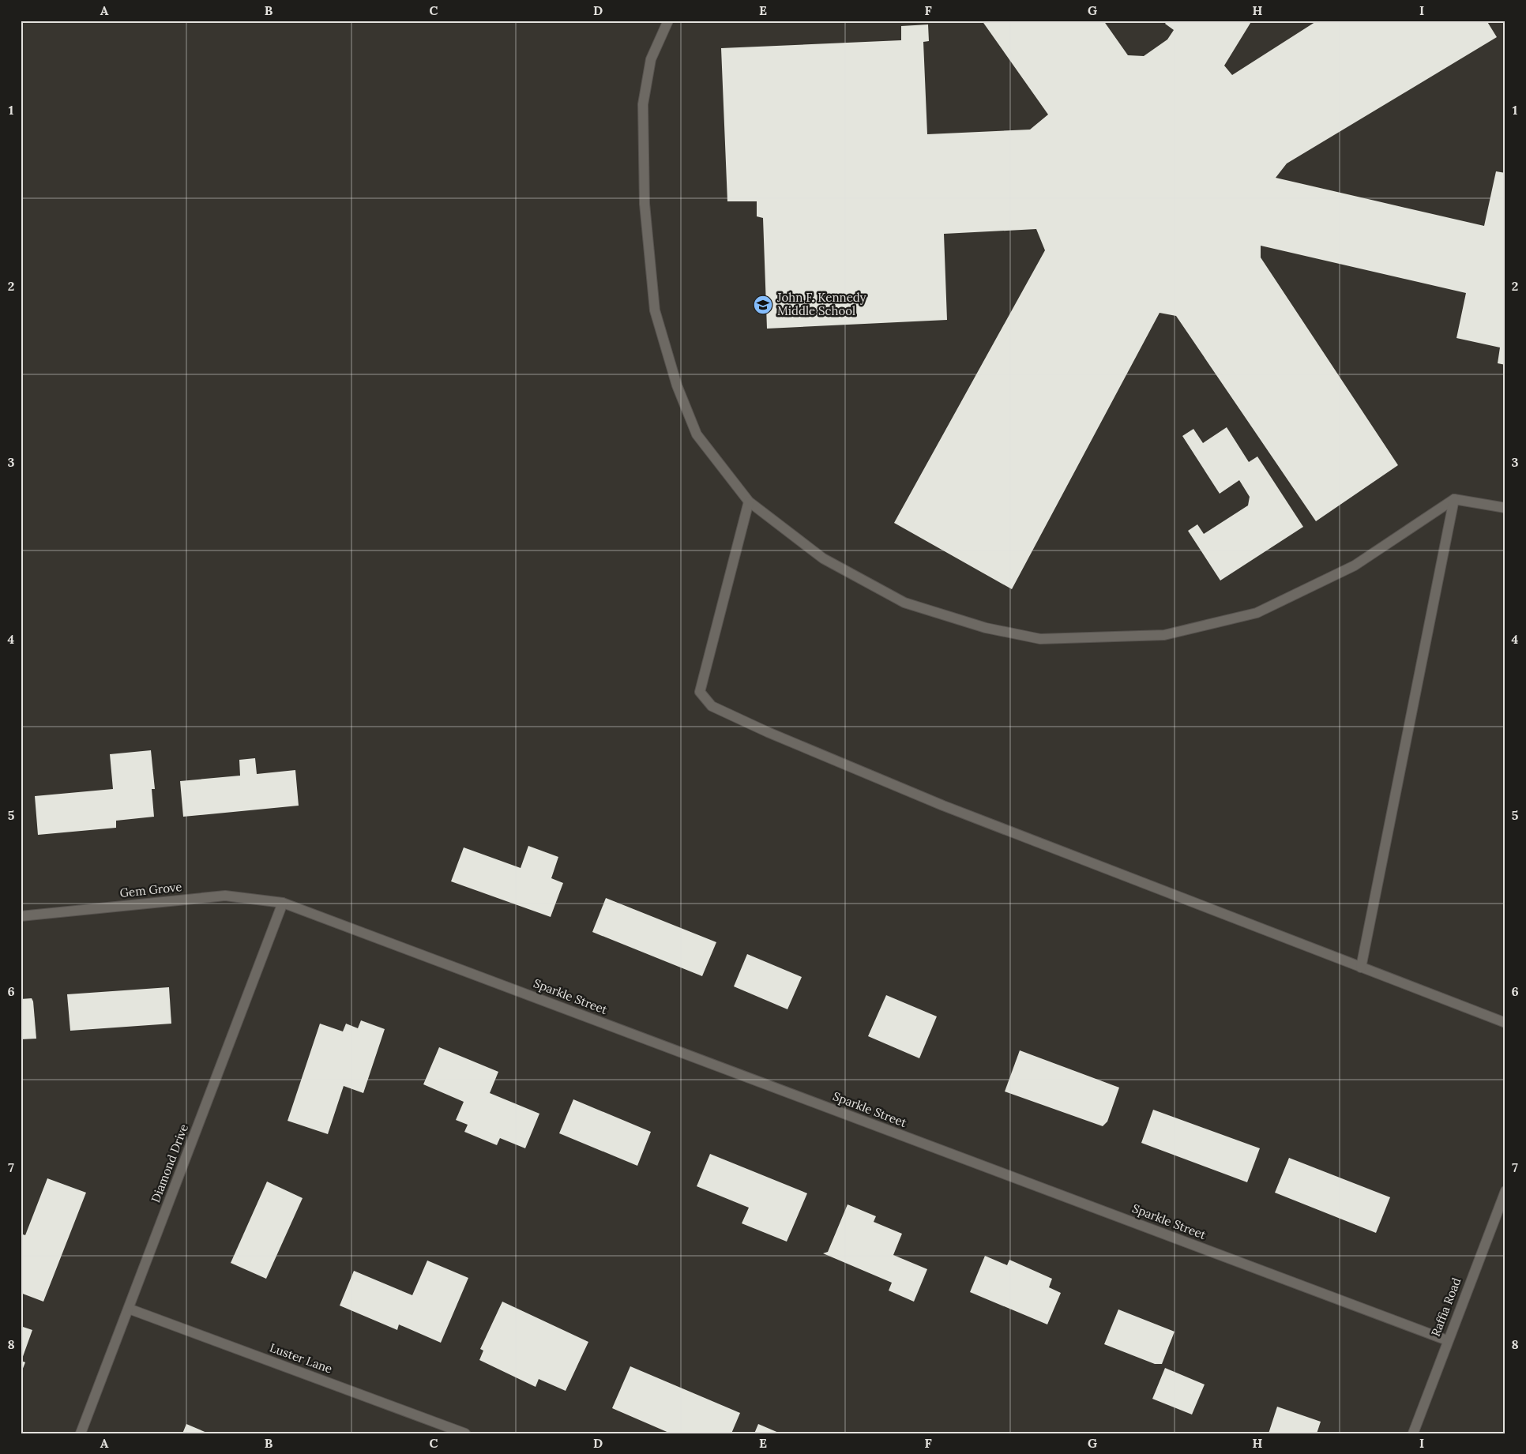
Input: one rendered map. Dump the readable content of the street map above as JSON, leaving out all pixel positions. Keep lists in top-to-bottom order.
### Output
{
  "streets": {
    "street": [
      "Gem Grove",
      "Sparkle Street",
      "Diamond Drive",
      "Raffia Road",
      "Luster Lane"
    ]
  },
  "crossings": [
    ["Gem Grove", "Sparkle Street"],
    ["Gem Grove", "Diamond Drive"],
    ["Sparkle Street", "Diamond Drive"],
    ["Sparkle Street", "Raffia Road"],
    ["Diamond Drive", "Luster Lane"]
  ],
  "places": {
    "school or university": ["John F. Kennedy Middle School"]
  },
  "grid": {
    "columns": [
      "A",
      "B",
      "C",
      "D",
      "E",
      "F",
      "G",
      "H",
      "I"
    ],
    "rows": [
      "1",
      "2",
      "3",
      "4",
      "5",
      "6",
      "7",
      "8"
    ]
  }
}
